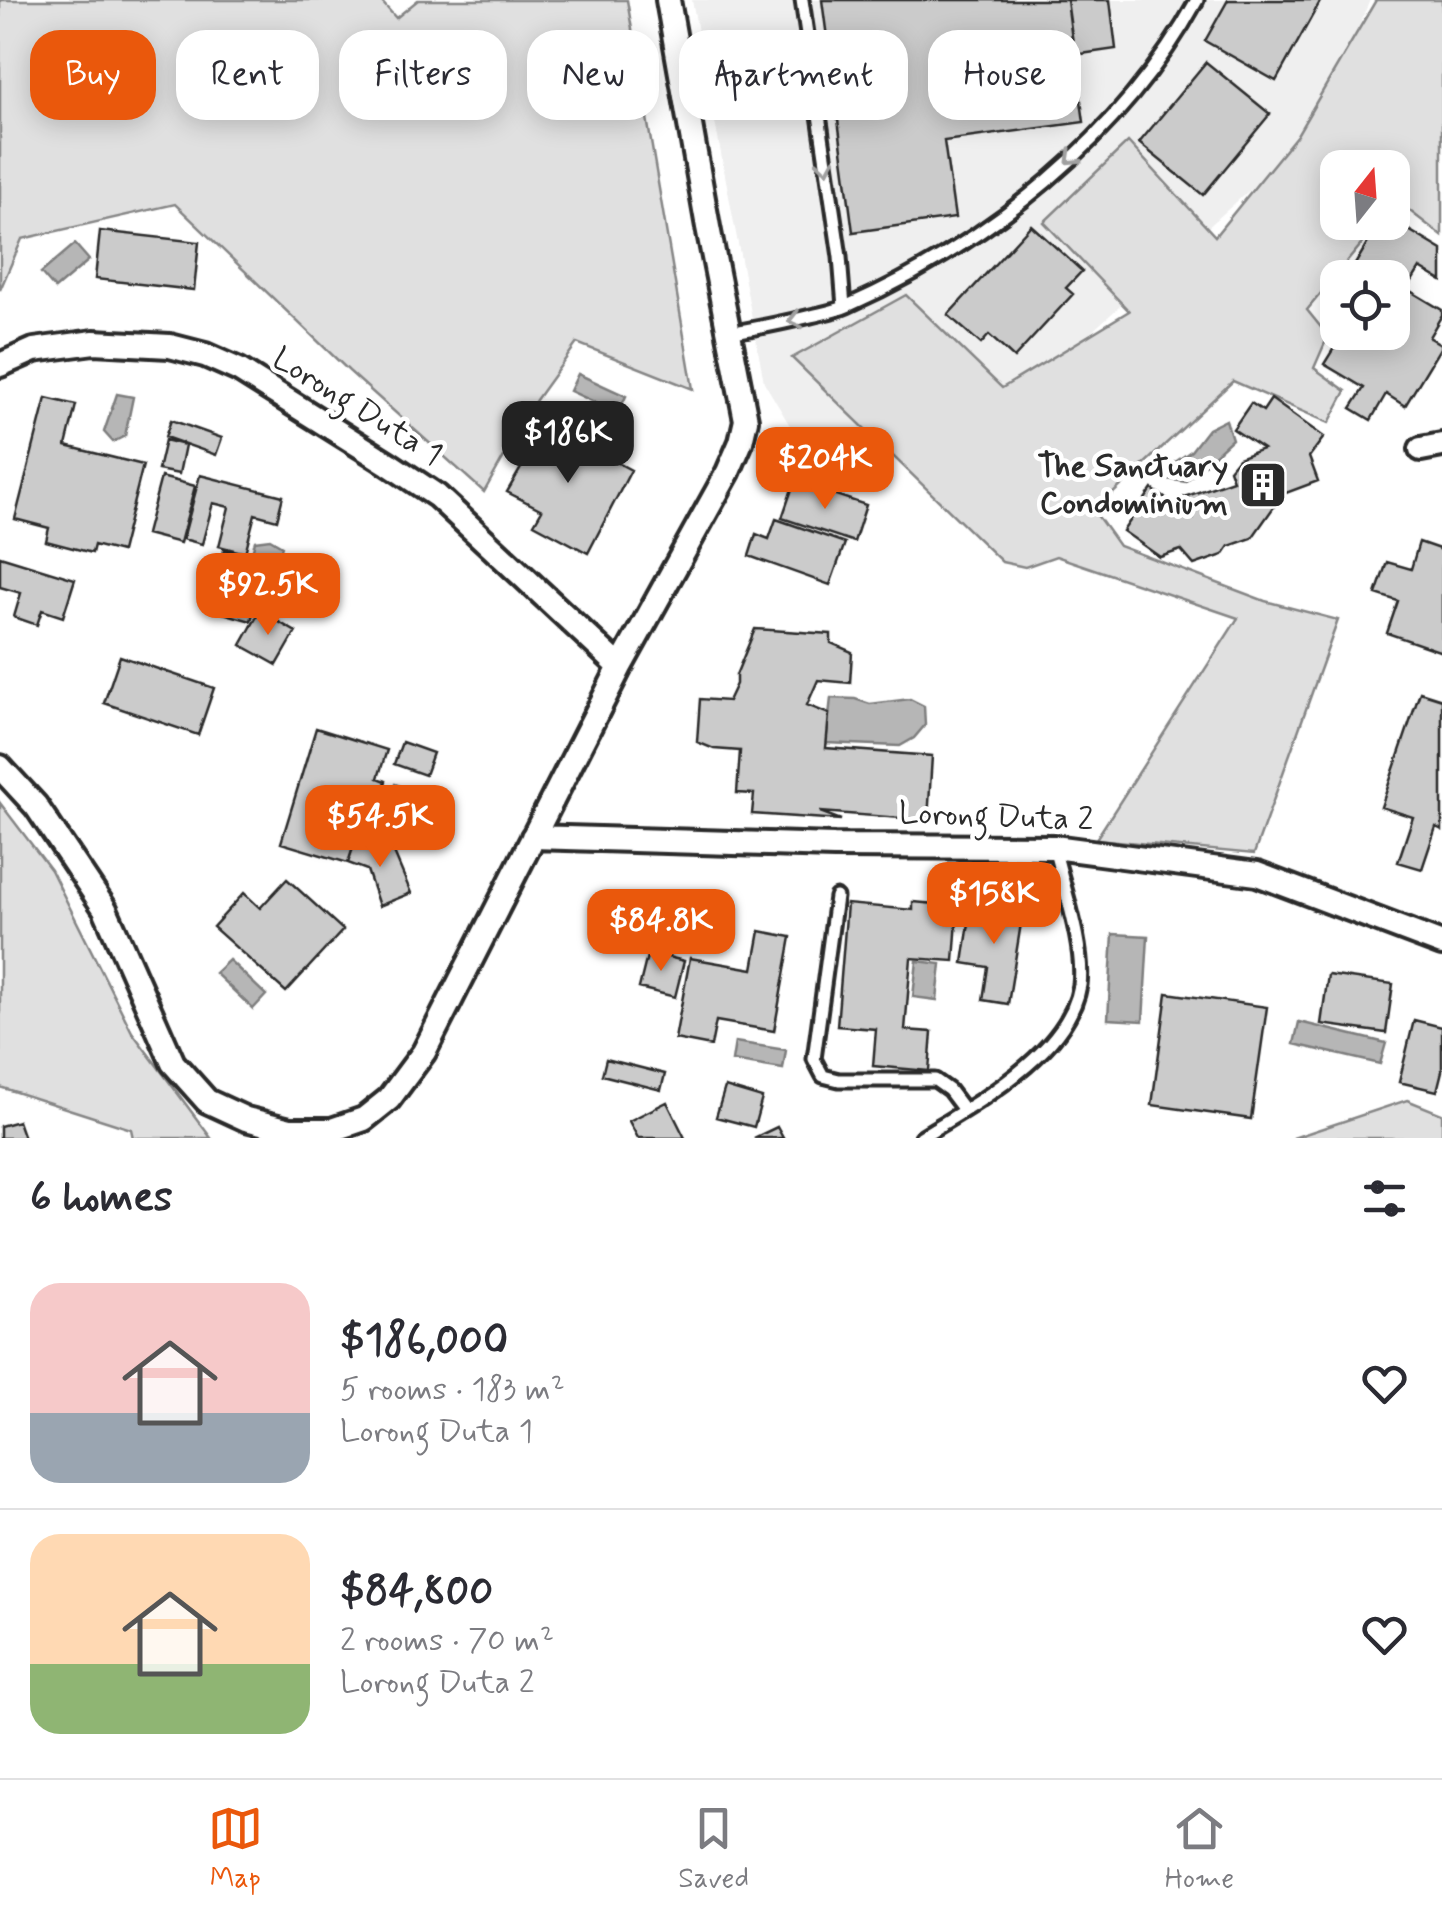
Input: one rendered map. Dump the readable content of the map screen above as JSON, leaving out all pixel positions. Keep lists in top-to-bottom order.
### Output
{
  "streets": {
    "street": ["Lorong Duta 1", "Lorong Duta 2"]
  },
  "places": {
    "building": ["The Sanctuary Condominium"]
  },
  "north": "top",
  "page": {
    "chip": [
      "Buy",
      "Rent",
      "Filters",
      "New",
      "Apartment",
      "House"
    ],
    "price": [
      "$186K",
      "$204K",
      "$92.5K",
      "$54.5K",
      "$158K",
      "$84.8K"
    ],
    "heading": "6 homes",
    "list": [
      {
        "name": "$186,000",
        "note": "5 rooms · 183 m² · Lorong Duta 1"
      },
      {
        "name": "$84,800",
        "note": "2 rooms · 70 m² · Lorong Duta 2"
      }
    ],
    "tabs": ["Map", "Saved", "Home"]
  }
}
